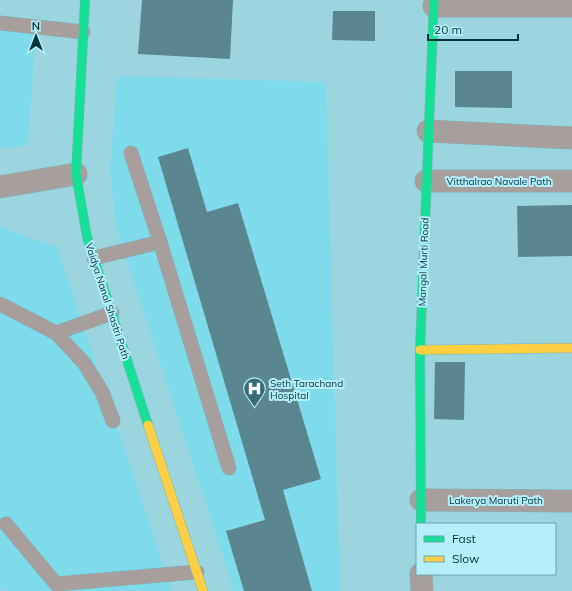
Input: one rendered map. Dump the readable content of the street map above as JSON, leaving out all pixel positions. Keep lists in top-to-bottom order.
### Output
{
  "streets": {
    "street": [
      "Vitthalrao Navale Path",
      "Mangal Murti Road",
      "Vaidya Nanal Shastri Path",
      "Lakerya Maruti Path"
    ]
  },
  "crossings": [
    ["Vitthalrao Navale Path", "Mangal Murti Road"],
    ["Mangal Murti Road", "Lakerya Maruti Path"]
  ],
  "places": {
    "hospital": ["Seth Tarachand Hospital"]
  },
  "legend": ["Fast", "Slow"],
  "scale_bar": "20 m",
  "north": "top"
}
